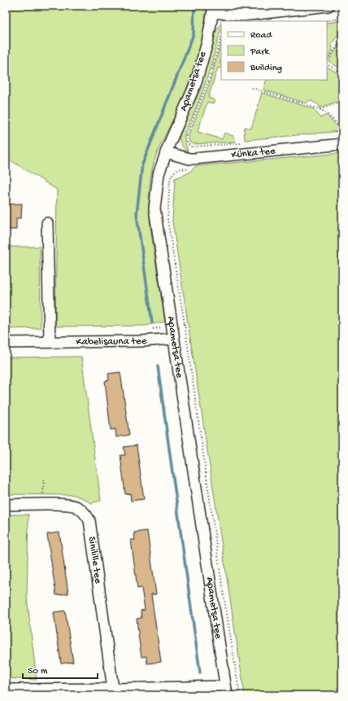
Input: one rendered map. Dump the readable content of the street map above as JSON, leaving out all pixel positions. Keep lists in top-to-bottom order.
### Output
{
  "streets": {
    "street": [
      "Apametsa tee",
      "Künka tee",
      "Kabelisauna tee",
      "Sinilille tee"
    ]
  },
  "crossings": [
    ["Apametsa tee", "Künka tee"],
    ["Apametsa tee", "Kabelisauna tee"]
  ],
  "legend": ["Road", "Park", "Building"],
  "scale_bar": "50 m"
}
